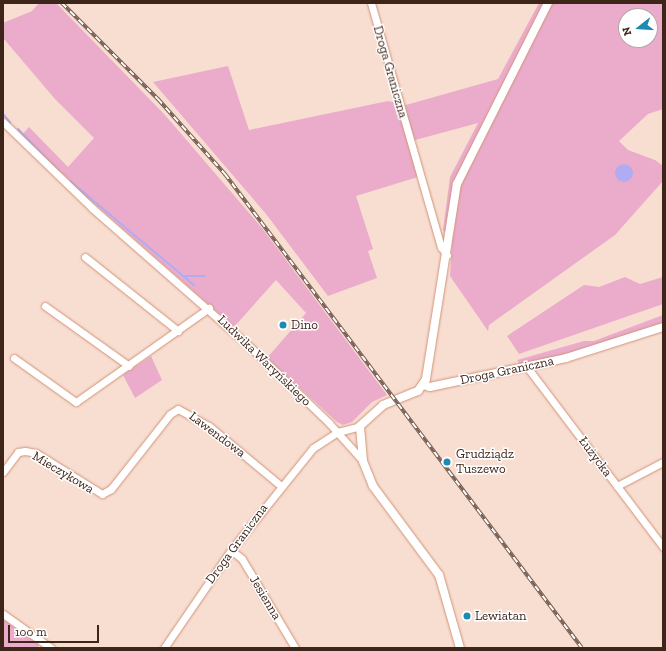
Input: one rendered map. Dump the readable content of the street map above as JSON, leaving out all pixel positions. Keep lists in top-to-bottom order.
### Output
{
  "streets": {
    "street": [
      "Droga Graniczna",
      "Ludwika Waryńskiego",
      "Lawendowa",
      "Łużycka",
      "Mieczykowa",
      "Jesienna"
    ]
  },
  "crossings": [
    ["Droga Graniczna", "Ludwika Waryńskiego"],
    ["Droga Graniczna", "Lawendowa"],
    ["Droga Graniczna", "Łużycka"],
    ["Droga Graniczna", "Jesienna"],
    ["Lawendowa", "Mieczykowa"]
  ],
  "places": ["Dino", "Grudziądz Tuszewo", "Lewiatan"],
  "scale_bar": "100 m",
  "north": "left"
}
